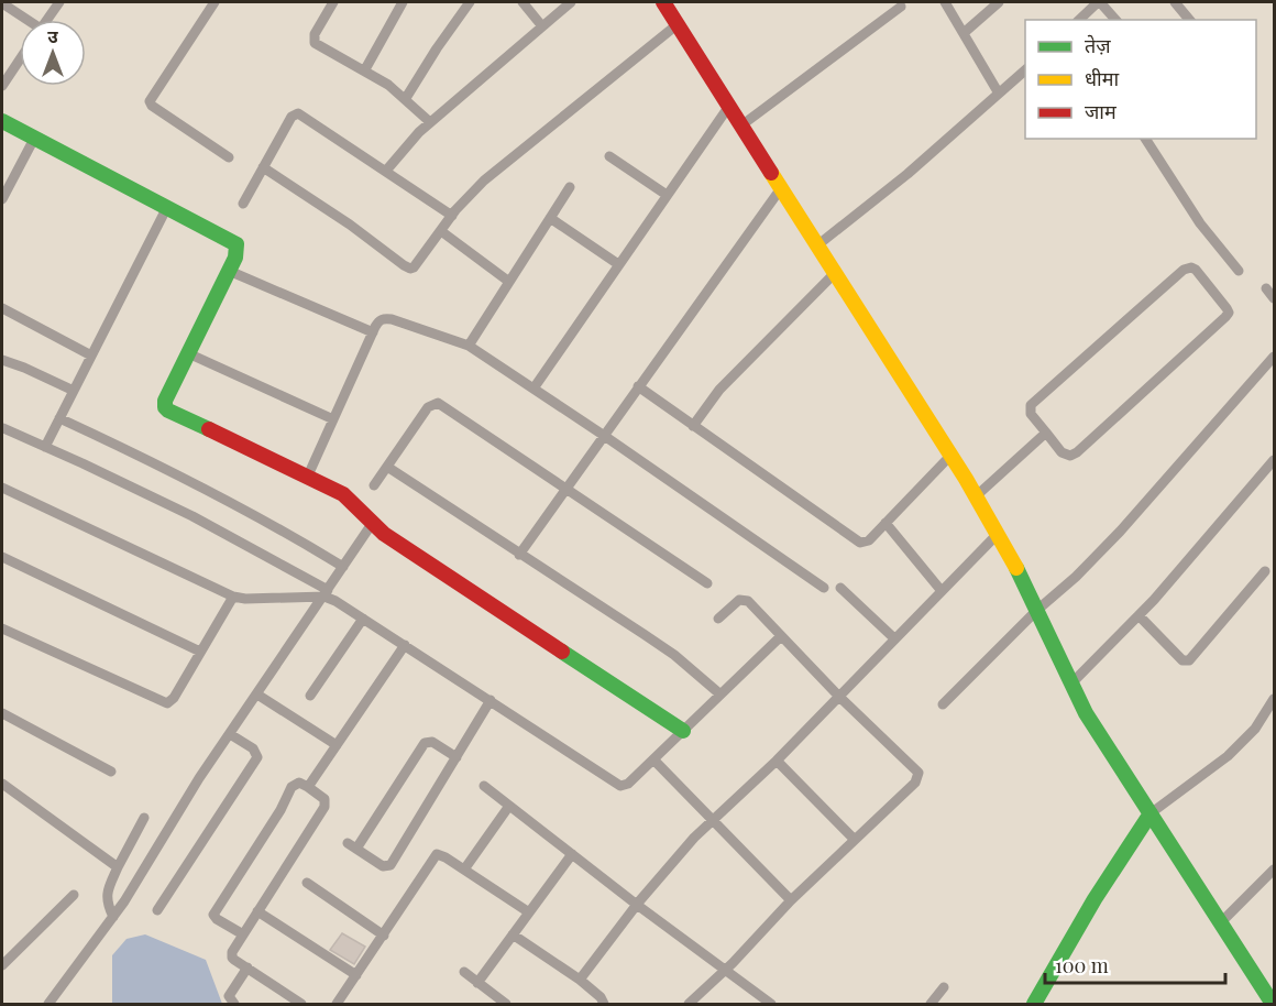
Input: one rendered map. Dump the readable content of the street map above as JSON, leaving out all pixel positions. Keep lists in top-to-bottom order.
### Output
{
  "legend": ["तेज़", "धीमा", "जाम"],
  "scale_bar": "100 m",
  "north": "top"
}
